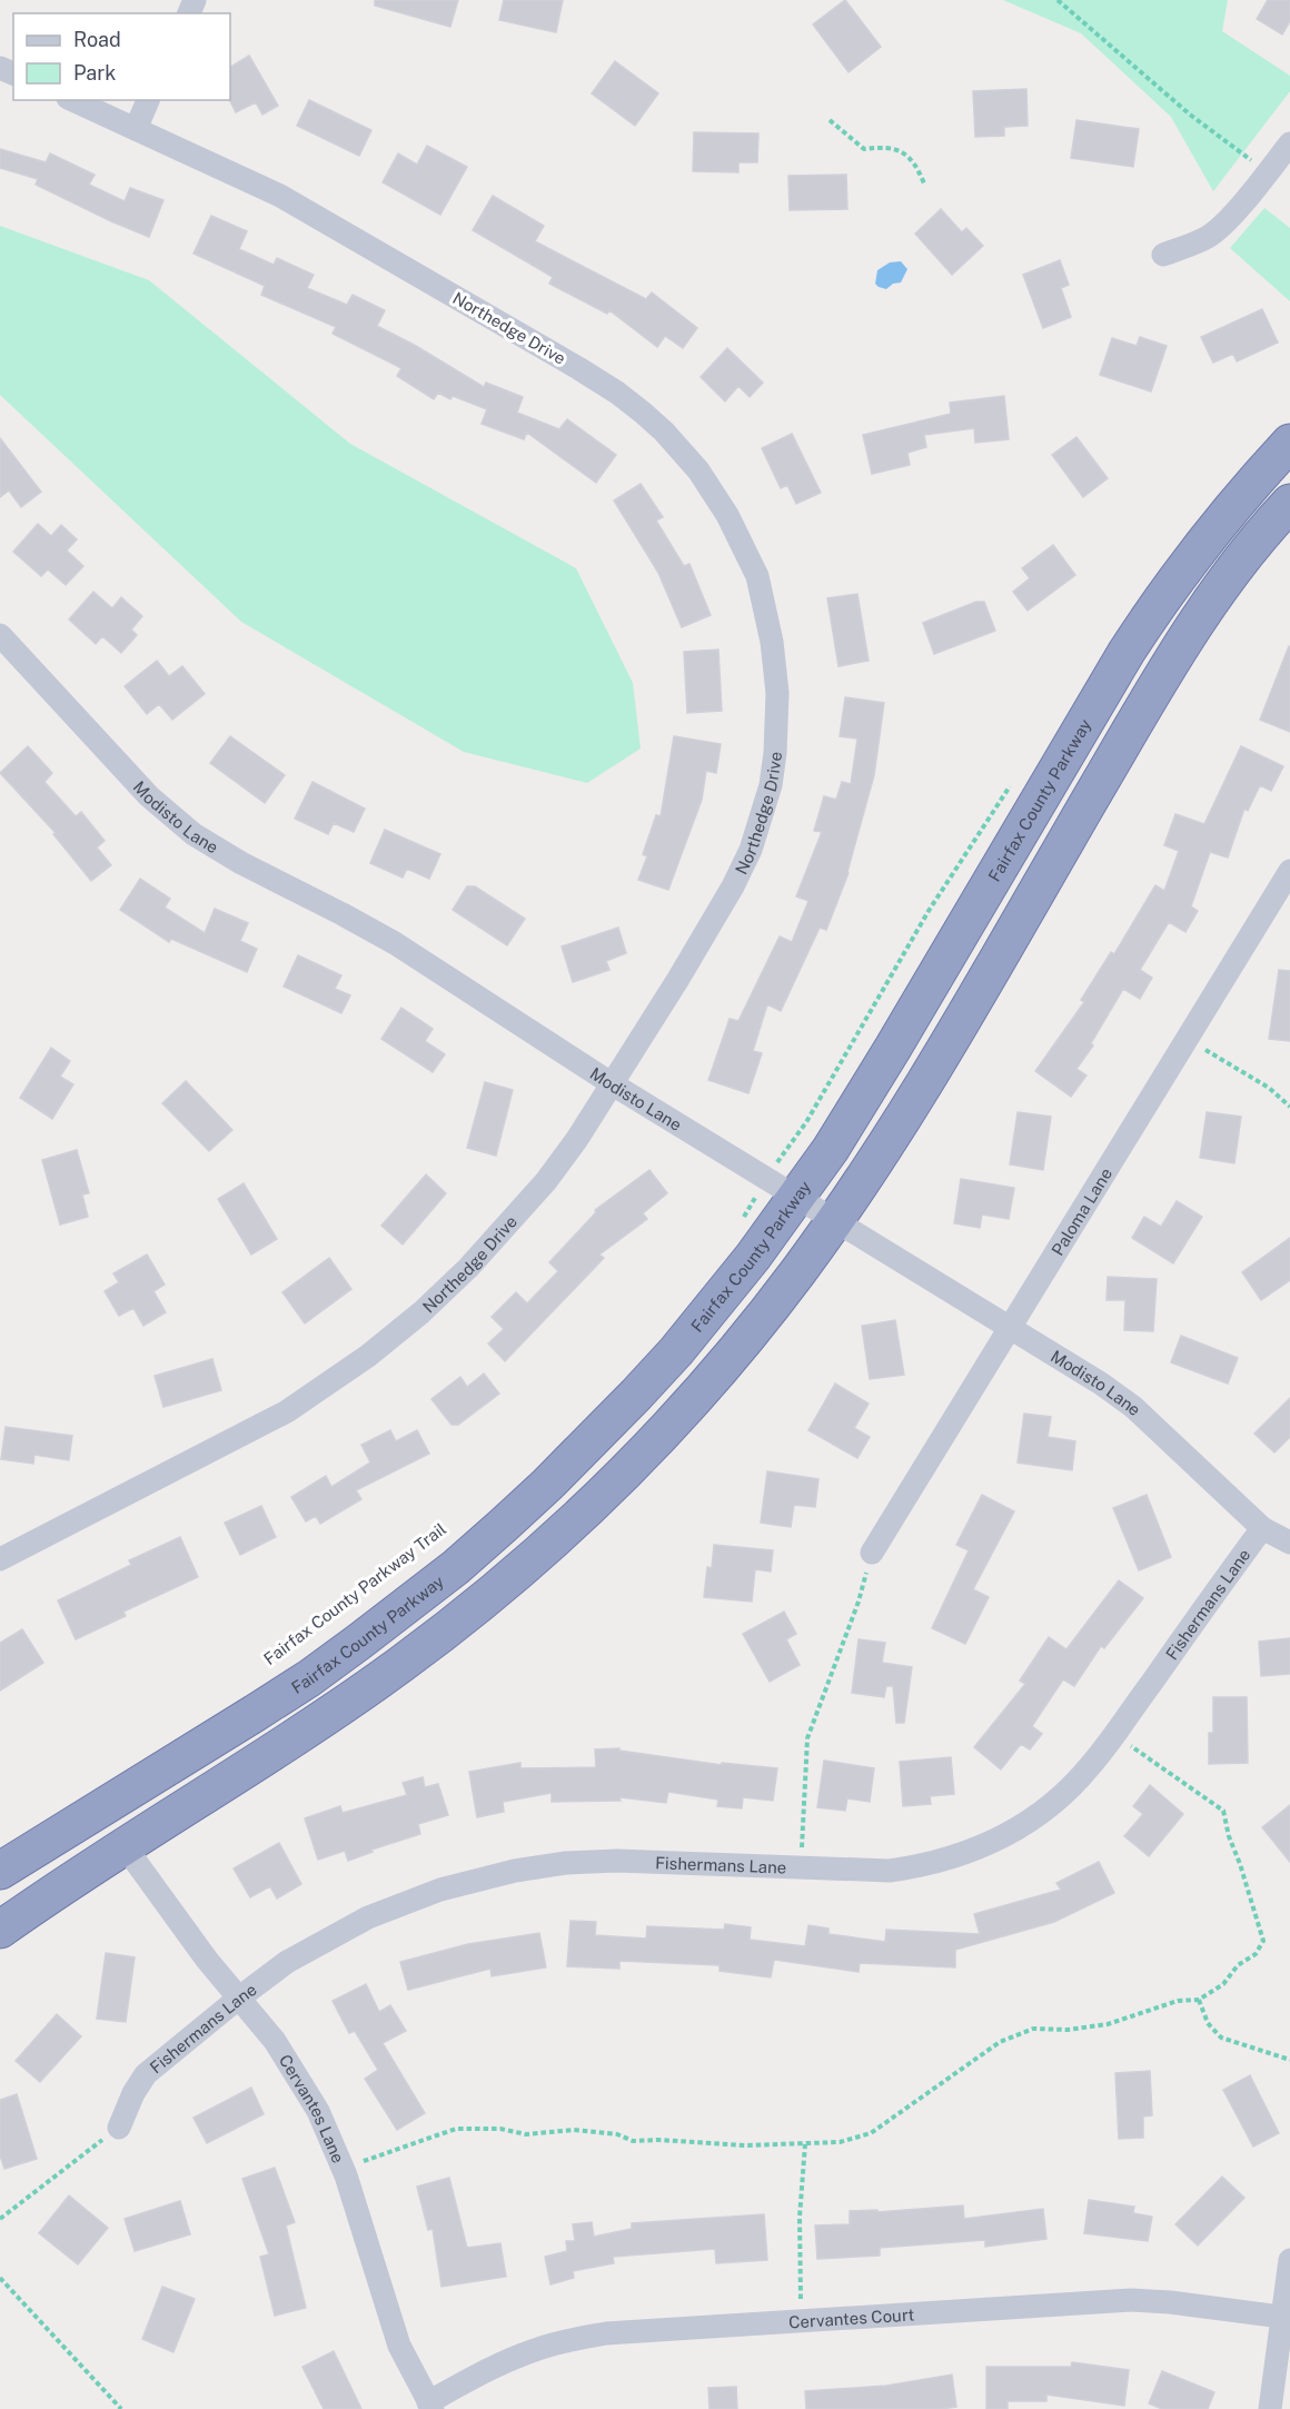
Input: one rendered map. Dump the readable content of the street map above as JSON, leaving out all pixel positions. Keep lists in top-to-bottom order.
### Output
{
  "streets": {
    "highway": ["Fairfax County Parkway"],
    "street": [
      "Northedge Drive",
      "Modisto Lane",
      "Paloma Lane",
      "Fishermans Lane",
      "Cervantes Lane",
      "Cervantes Court"
    ]
  },
  "crossings": [
    ["Northedge Drive", "Modisto Lane"],
    ["Fairfax County Parkway", "Modisto Lane"],
    ["Modisto Lane", "Paloma Lane"],
    ["Modisto Lane", "Fishermans Lane"],
    ["Fishermans Lane", "Cervantes Lane"],
    ["Cervantes Lane", "Cervantes Court"]
  ],
  "legend": ["Road", "Park"]
}
